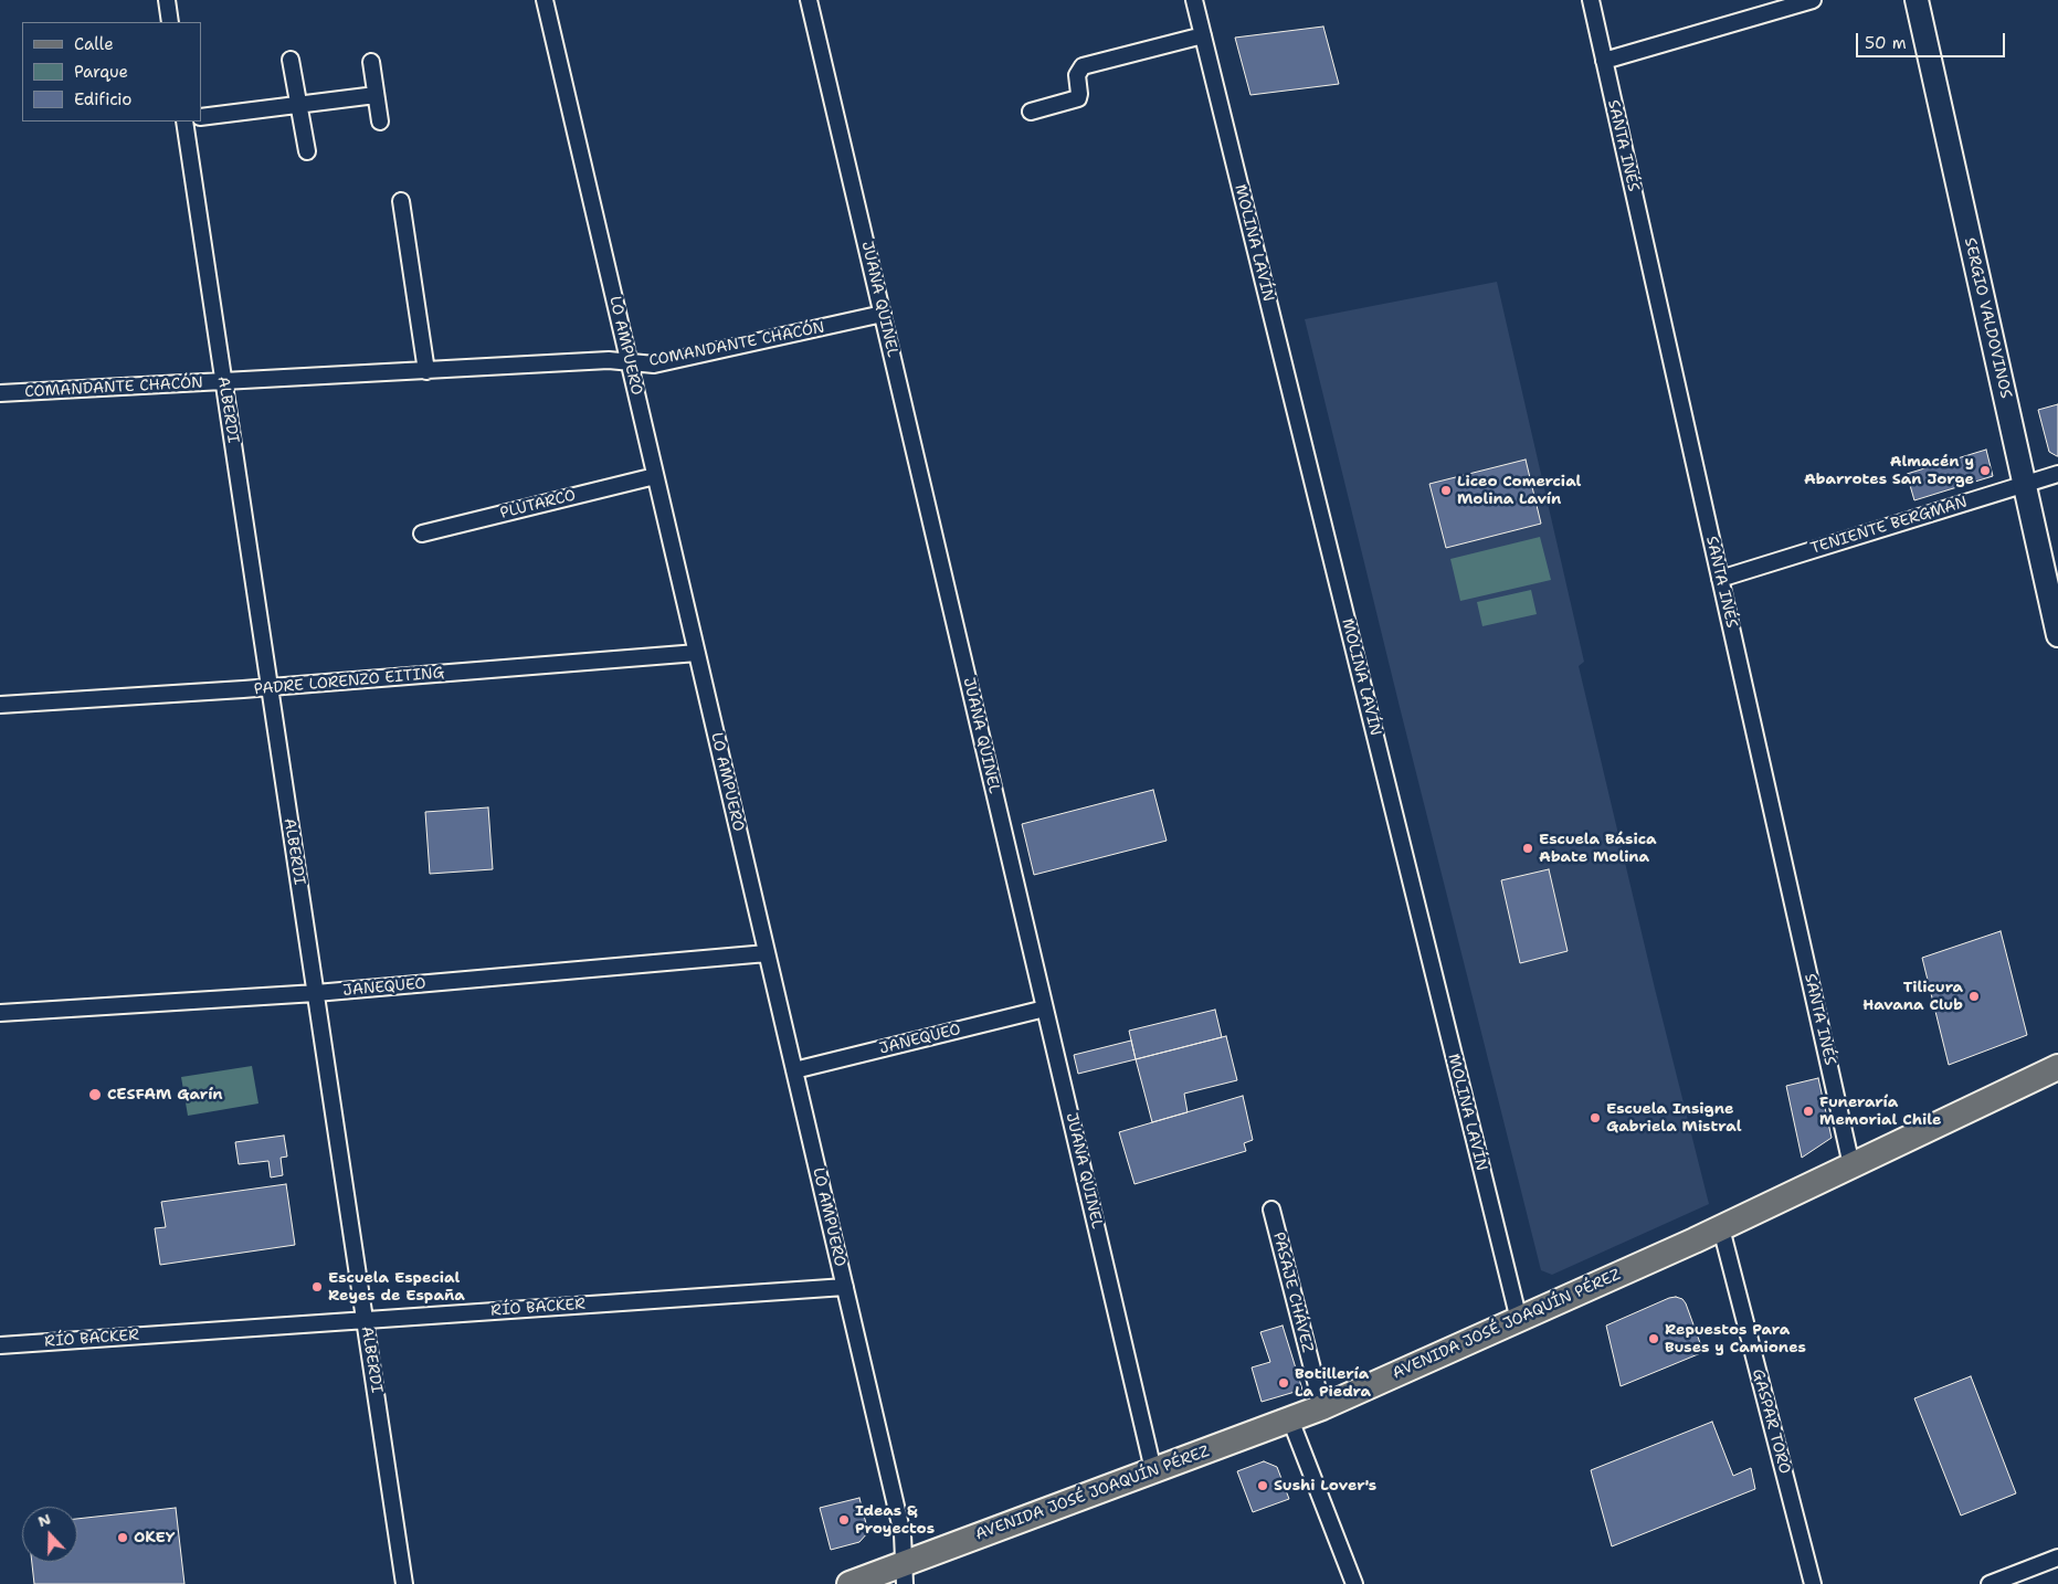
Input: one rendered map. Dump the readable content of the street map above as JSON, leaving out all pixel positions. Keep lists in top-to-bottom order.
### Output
{
  "streets": {
    "main road": ["SERGIO VALDOVINOS", "AVENIDA JOSÉ JOAQUÍN PÉREZ"],
    "street": [
      "SANTA INÉS",
      "MOLINA LAVÍN",
      "JUANA QUINEL",
      "COMANDANTE CHACÓN",
      "LO AMPUERO",
      "ALBERDI",
      "PLUTARCO",
      "TENIENTE BERGMAN",
      "PADRE LORENZO EITING",
      "JANEQUEO",
      "PASAJE CHÁVEZ",
      "RÍO BACKER",
      "GASPAR TORO"
    ]
  },
  "crossings": [
    ["SANTA INÉS", "TENIENTE BERGMAN"],
    ["SANTA INÉS", "AVENIDA JOSÉ JOAQUÍN PÉREZ"],
    ["MOLINA LAVÍN", "AVENIDA JOSÉ JOAQUÍN PÉREZ"],
    ["JUANA QUINEL", "COMANDANTE CHACÓN"],
    ["JUANA QUINEL", "JANEQUEO"],
    ["JUANA QUINEL", "AVENIDA JOSÉ JOAQUÍN PÉREZ"],
    ["SERGIO VALDOVINOS", "TENIENTE BERGMAN"],
    ["COMANDANTE CHACÓN", "LO AMPUERO"],
    ["COMANDANTE CHACÓN", "ALBERDI"],
    ["LO AMPUERO", "PLUTARCO"],
    ["LO AMPUERO", "PADRE LORENZO EITING"],
    ["LO AMPUERO", "JANEQUEO"],
    ["LO AMPUERO", "RÍO BACKER"],
    ["LO AMPUERO", "AVENIDA JOSÉ JOAQUÍN PÉREZ"],
    ["ALBERDI", "PADRE LORENZO EITING"],
    ["ALBERDI", "JANEQUEO"],
    ["ALBERDI", "RÍO BACKER"],
    ["PASAJE CHÁVEZ", "AVENIDA JOSÉ JOAQUÍN PÉREZ"],
    ["AVENIDA JOSÉ JOAQUÍN PÉREZ", "GASPAR TORO"]
  ],
  "places": [
    "Almacén y Abarrotes San Jorge",
    "Liceo Comercial Molina Lavín",
    "Escuela Básica Abate Molina",
    "Tilicura Havana Club",
    "CESFAM Garín",
    "Funeraría Memorial Chile",
    "Escuela Insigne Gabriela Mistral",
    "Escuela Especial Reyes de España",
    "Repuestos Para Buses y Camiones",
    "Botillería La Piedra",
    "Sushi Lover's",
    "Ideas & Proyectos",
    "OKEY"
  ],
  "legend": ["Calle", "Parque", "Edificio"],
  "scale_bar": "50 m",
  "north": "top"
}
